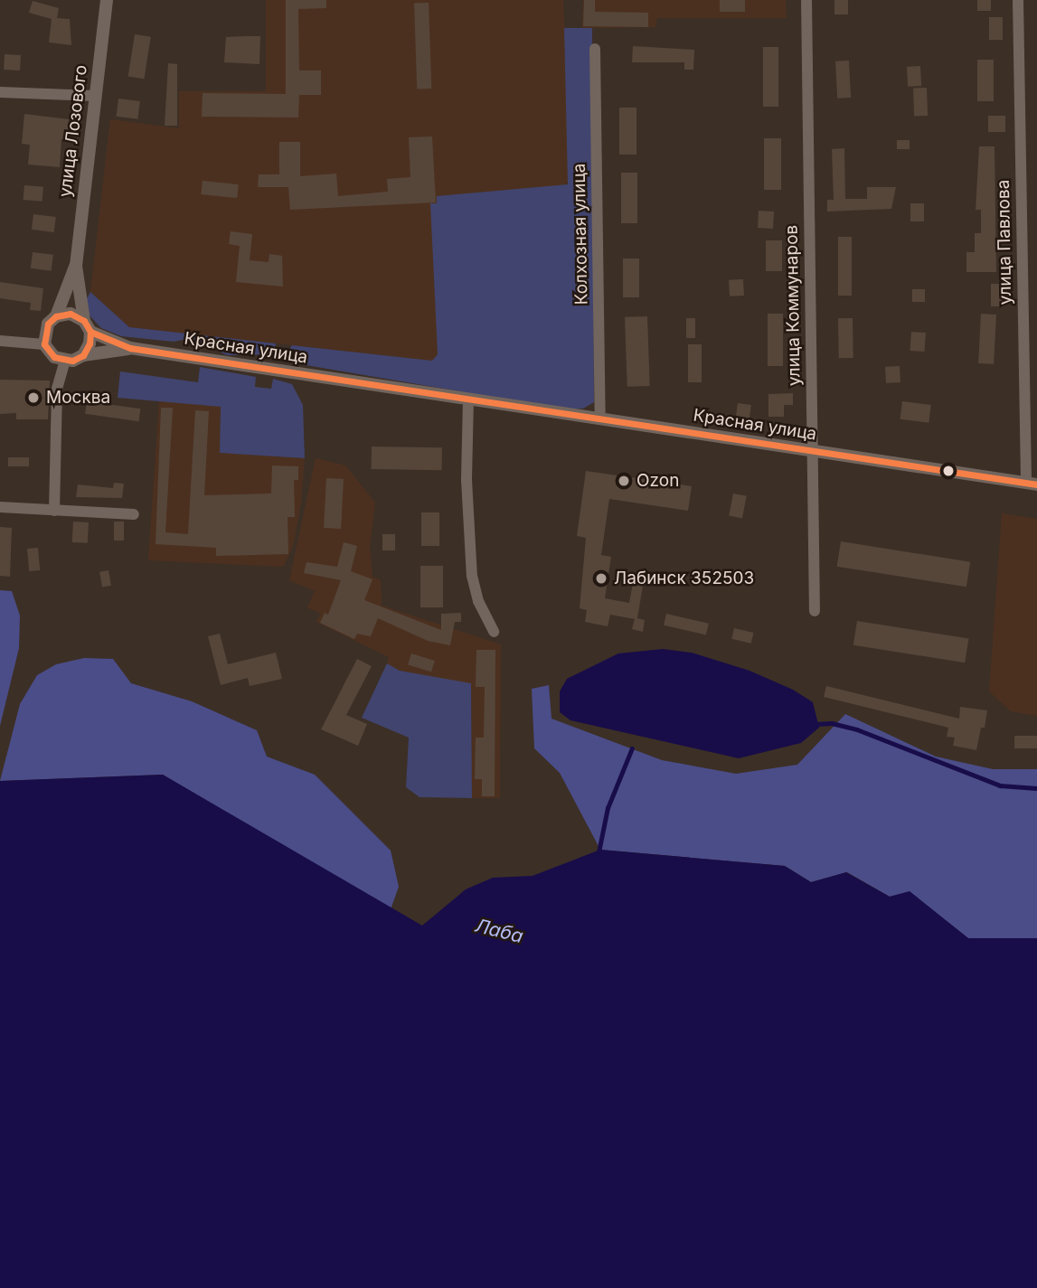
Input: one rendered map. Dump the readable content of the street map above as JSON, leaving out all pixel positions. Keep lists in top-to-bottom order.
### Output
{
  "streets": {
    "street": [
      "улица Лозового",
      "Колхозная улица",
      "улица Павлова",
      "улица Коммунаров",
      "Красная улица"
    ]
  },
  "crossings": [
    ["улица Лозового", "Красная улица"],
    ["Колхозная улица", "Красная улица"],
    ["улица Павлова", "Красная улица"],
    ["улица Коммунаров", "Красная улица"]
  ],
  "water": ["Лаба"],
  "places": ["Москва", "Ozon", "Лабинск 352503"]
}
